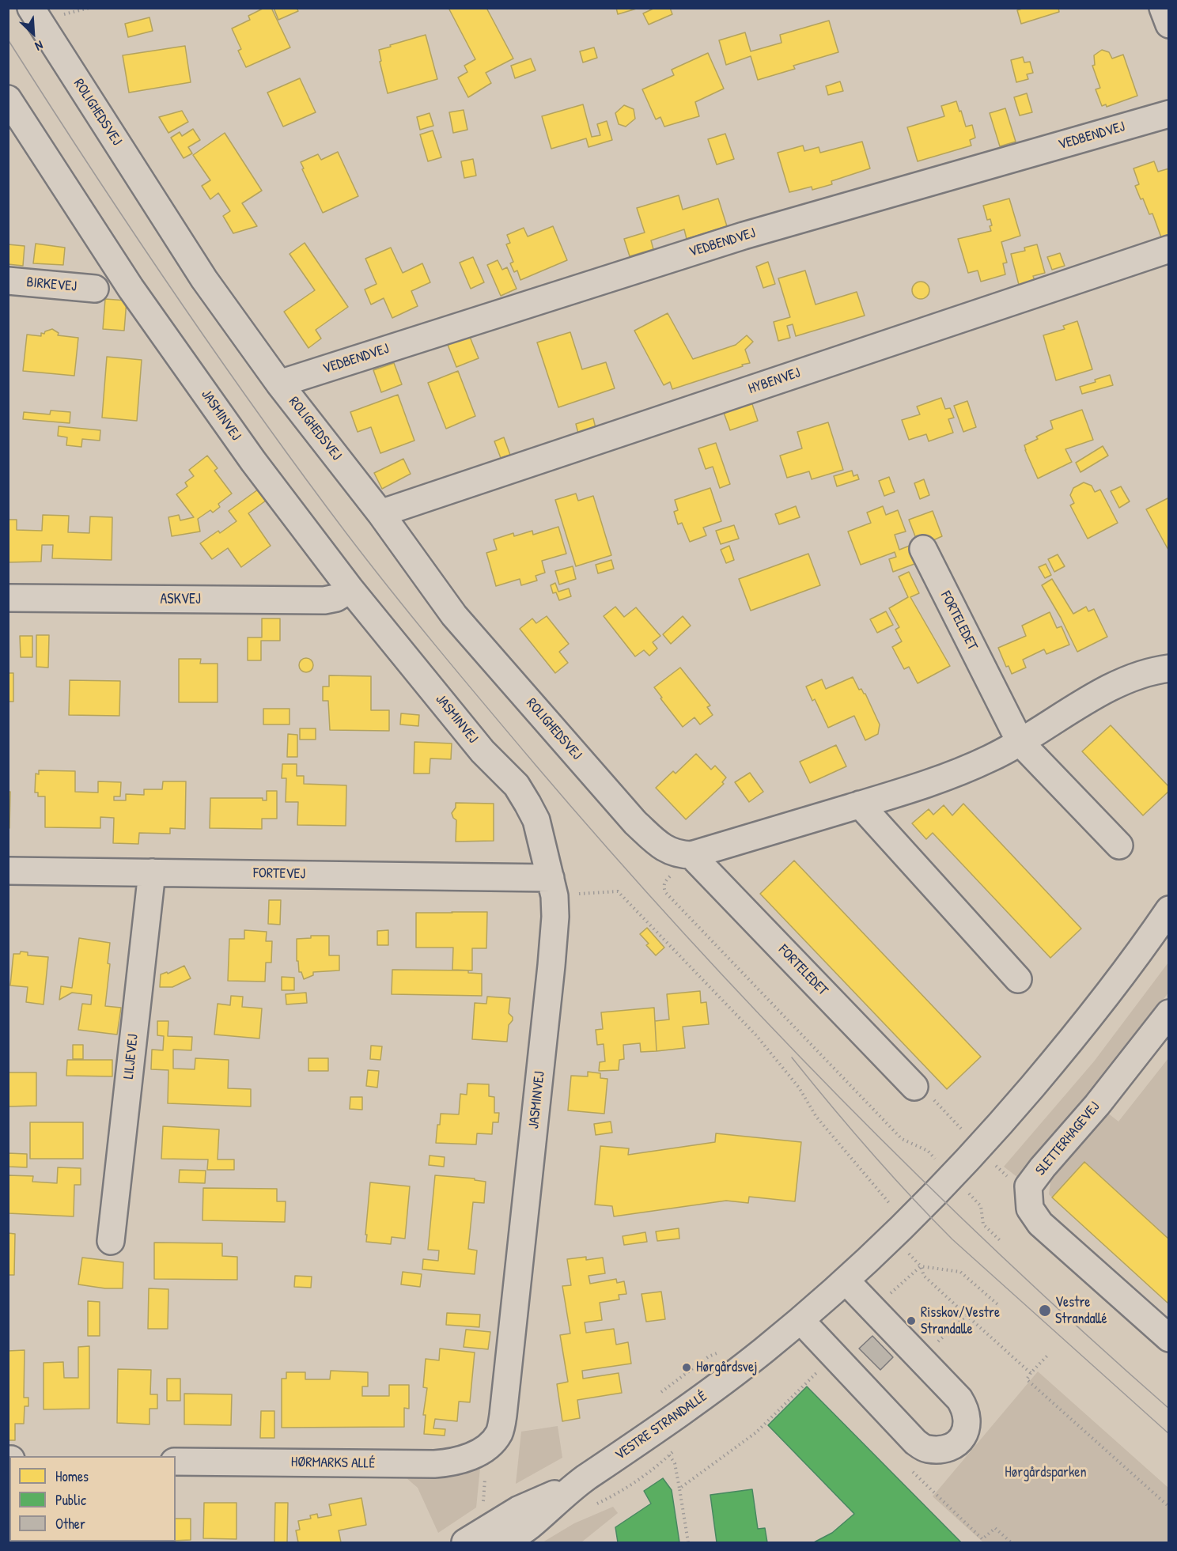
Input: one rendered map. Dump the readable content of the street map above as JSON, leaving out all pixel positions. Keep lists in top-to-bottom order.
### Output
{
  "streets": {
    "street": [
      "ROLIGHEDSVEJ",
      "VEDBENDVEJ",
      "BIRKEVEJ",
      "HYBENVEJ",
      "JASMINVEJ",
      "ASKVEJ",
      "FORTELEDET",
      "FORTEVEJ",
      "LILJEVEJ",
      "SLETTERHAGEVEJ",
      "VESTRE STRANDALLÉ",
      "HØRMARKS ALLÉ"
    ]
  },
  "crossings": [
    ["ROLIGHEDSVEJ", "VEDBENDVEJ"],
    ["ROLIGHEDSVEJ", "HYBENVEJ"],
    ["JASMINVEJ", "ASKVEJ"],
    ["JASMINVEJ", "FORTEVEJ"],
    ["JASMINVEJ", "HØRMARKS ALLÉ"],
    ["FORTEVEJ", "LILJEVEJ"]
  ],
  "parks": ["Hørgårdsparken"],
  "places": ["Vestre Strandallé", "Risskov/Vestre Strandalle", "Hørgårdsvej"],
  "legend": ["Homes", "Public", "Other"],
  "north": "bottom right"
}
